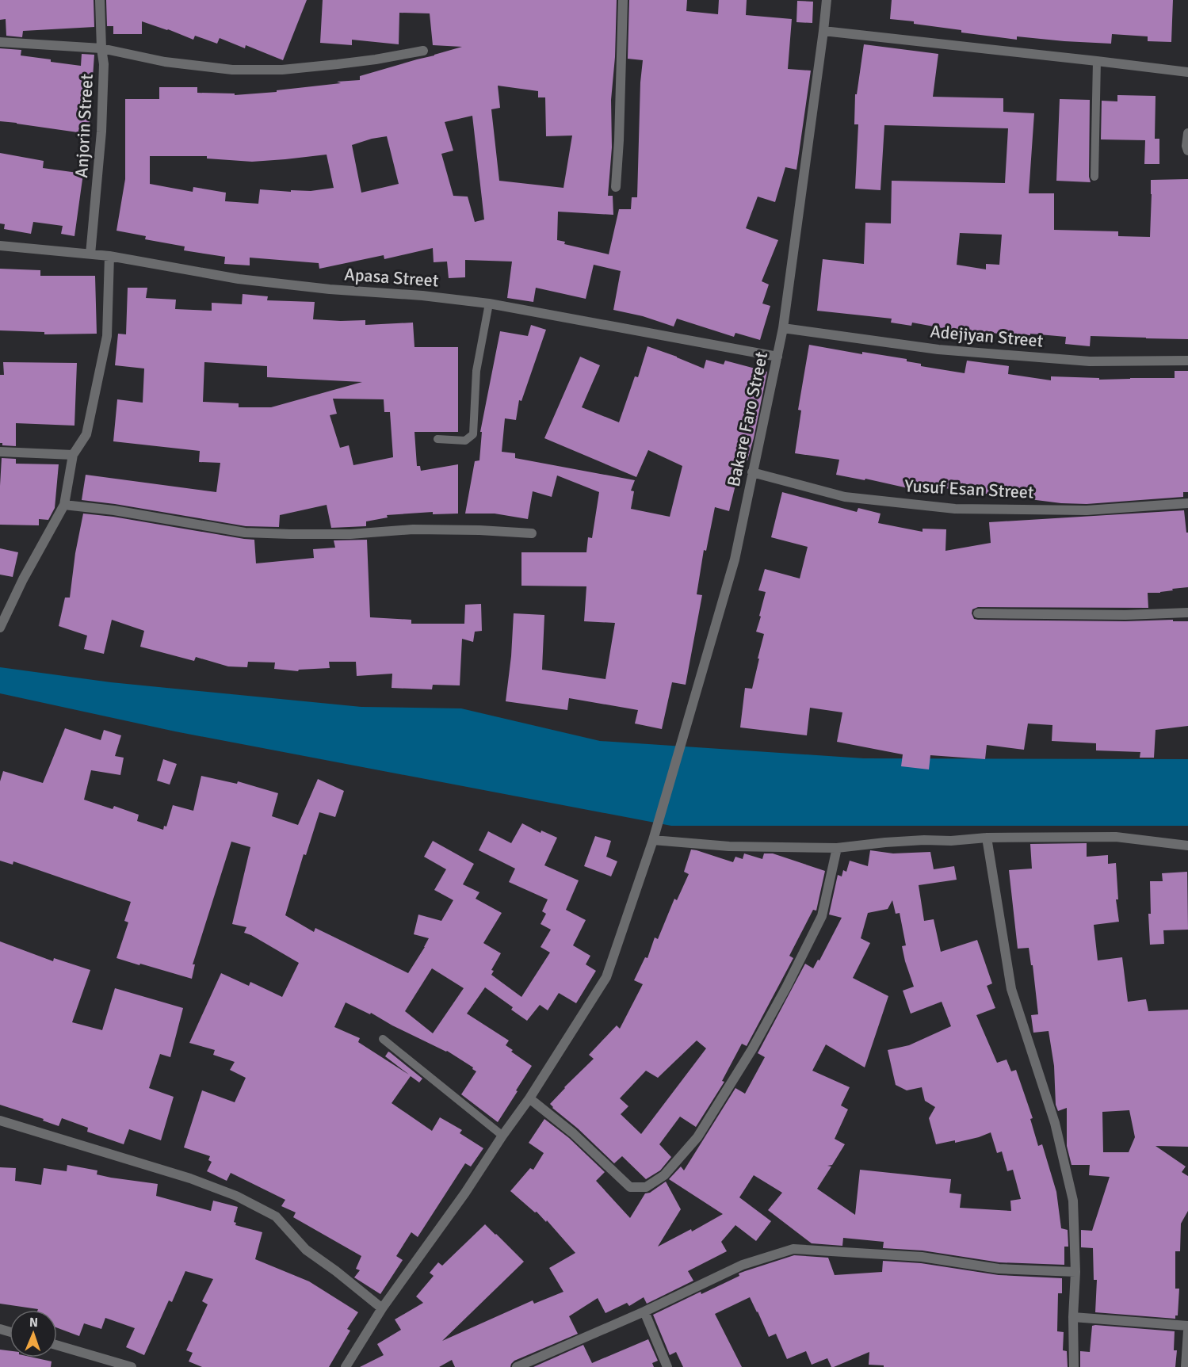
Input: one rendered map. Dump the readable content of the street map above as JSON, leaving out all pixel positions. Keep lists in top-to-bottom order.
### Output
{
  "streets": {
    "street": [
      "Anjorin Street",
      "Apasa Street",
      "Adejiyan Street",
      "Bakare Faro Street",
      "Yusuf Esan Street"
    ]
  },
  "crossings": [
    ["Anjorin Street", "Apasa Street"],
    ["Apasa Street", "Bakare Faro Street"],
    ["Adejiyan Street", "Bakare Faro Street"],
    ["Bakare Faro Street", "Yusuf Esan Street"]
  ],
  "north": "top"
}
